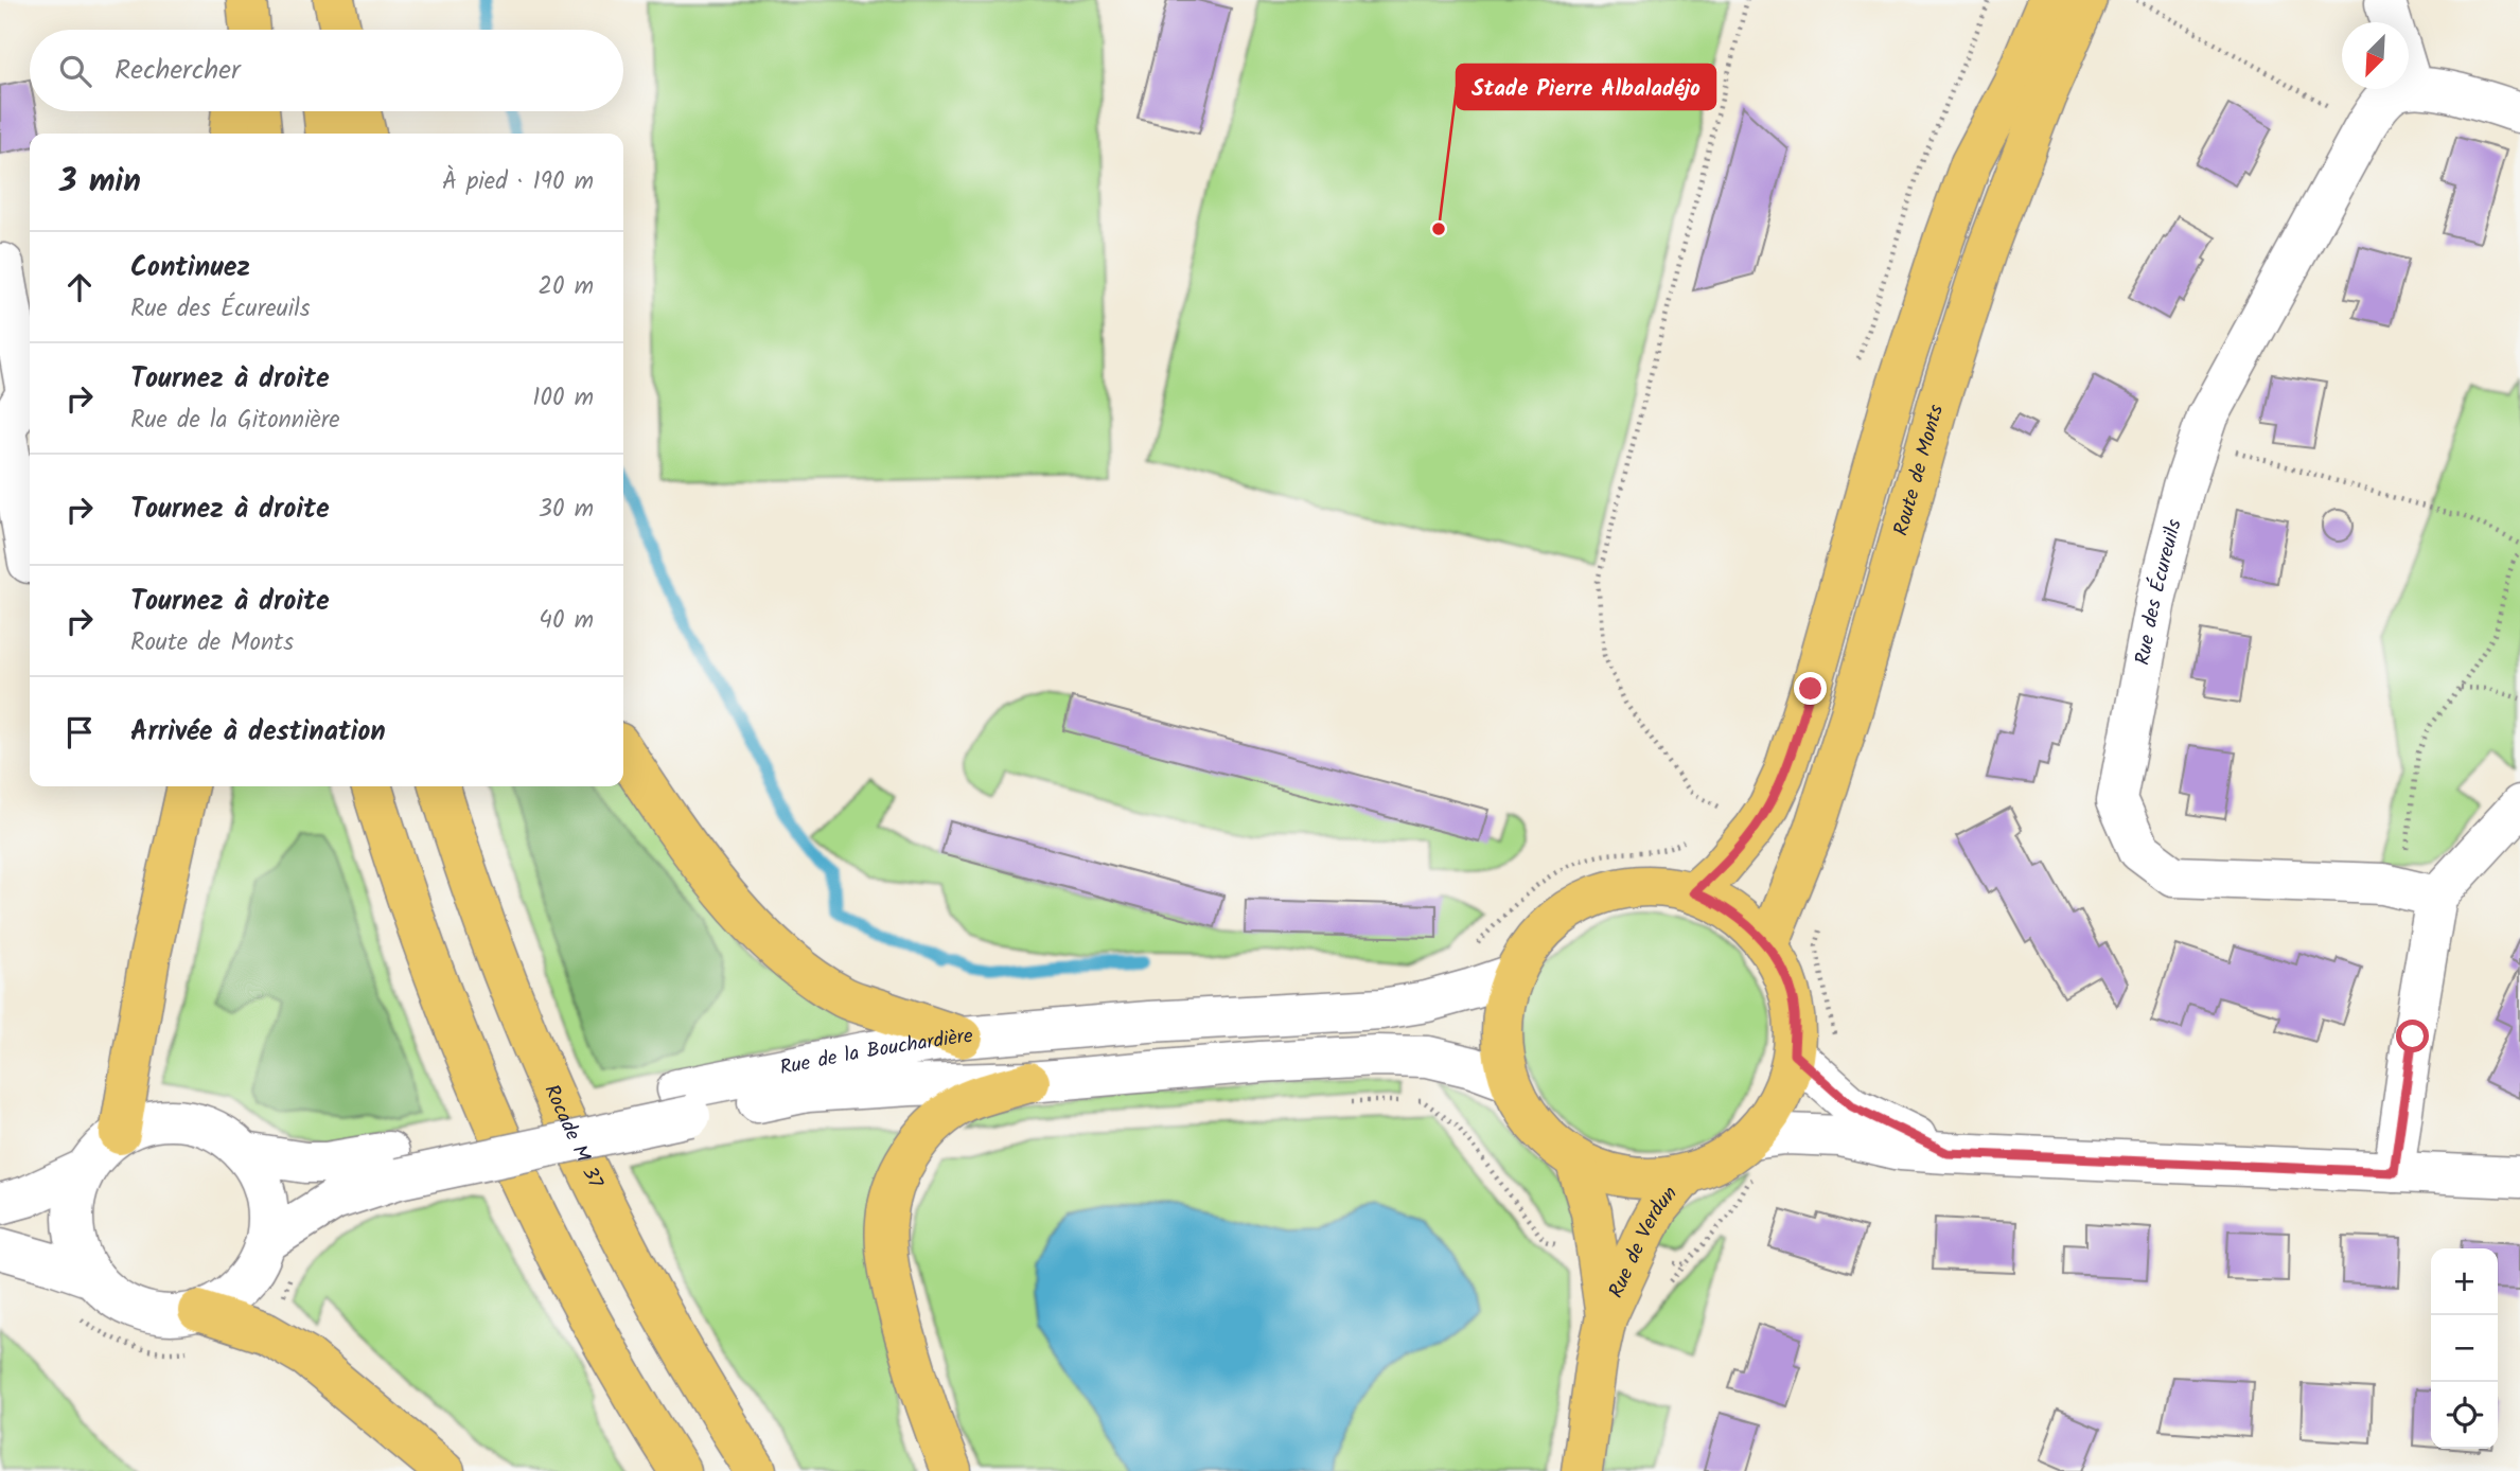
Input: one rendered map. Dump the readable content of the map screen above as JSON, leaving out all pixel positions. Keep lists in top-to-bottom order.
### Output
{
  "streets": {
    "main road": ["Route de Monts", "Rocade M 37", "Rue de Verdun"],
    "street": ["Rue des Écureuils", "Rue de la Bouchardière"]
  },
  "places": ["Stade Pierre Albaladéjo"],
  "north": "bottom left",
  "page": {
    "search": "Rechercher",
    "heading": ["3 min", "À pied · 190 m"],
    "list": [
      ["Continuez", "Rue des Écureuils", "20 m"],
      ["Tournez à droite", "Rue de la Gitonnière", "100 m"],
      ["Tournez à droite", "30 m"],
      ["Tournez à droite", "Route de Monts", "40 m"],
      "Arrivée à destination"
    ],
    "map_buttons": ["+", "−"]
  }
}
